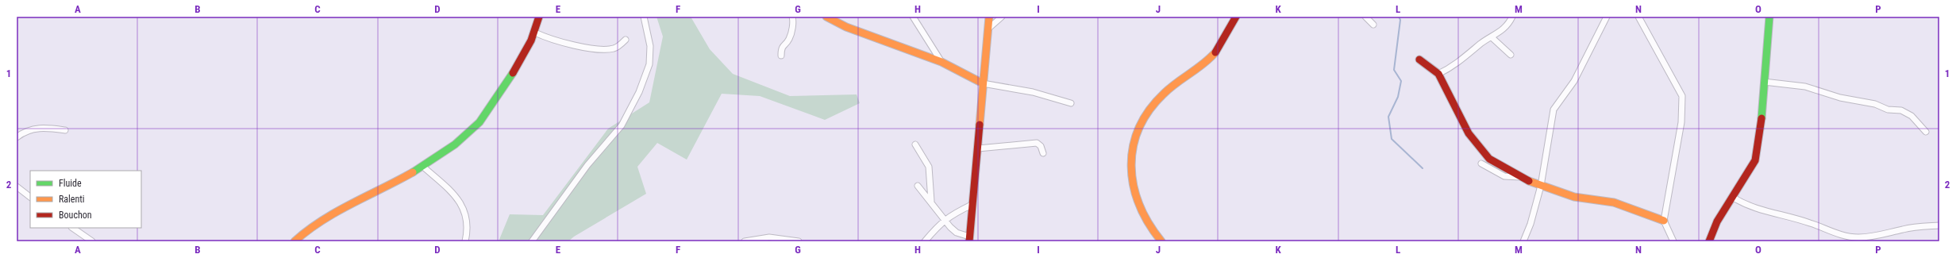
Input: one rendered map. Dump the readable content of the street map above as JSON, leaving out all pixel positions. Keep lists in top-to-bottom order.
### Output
{
  "legend": ["Fluide", "Ralenti", "Bouchon"],
  "grid": {
    "columns": [
      "A",
      "B",
      "C",
      "D",
      "E",
      "F",
      "G",
      "H",
      "I",
      "J",
      "K",
      "L",
      "M",
      "N",
      "O",
      "P"
    ],
    "rows": ["1", "2"]
  }
}
